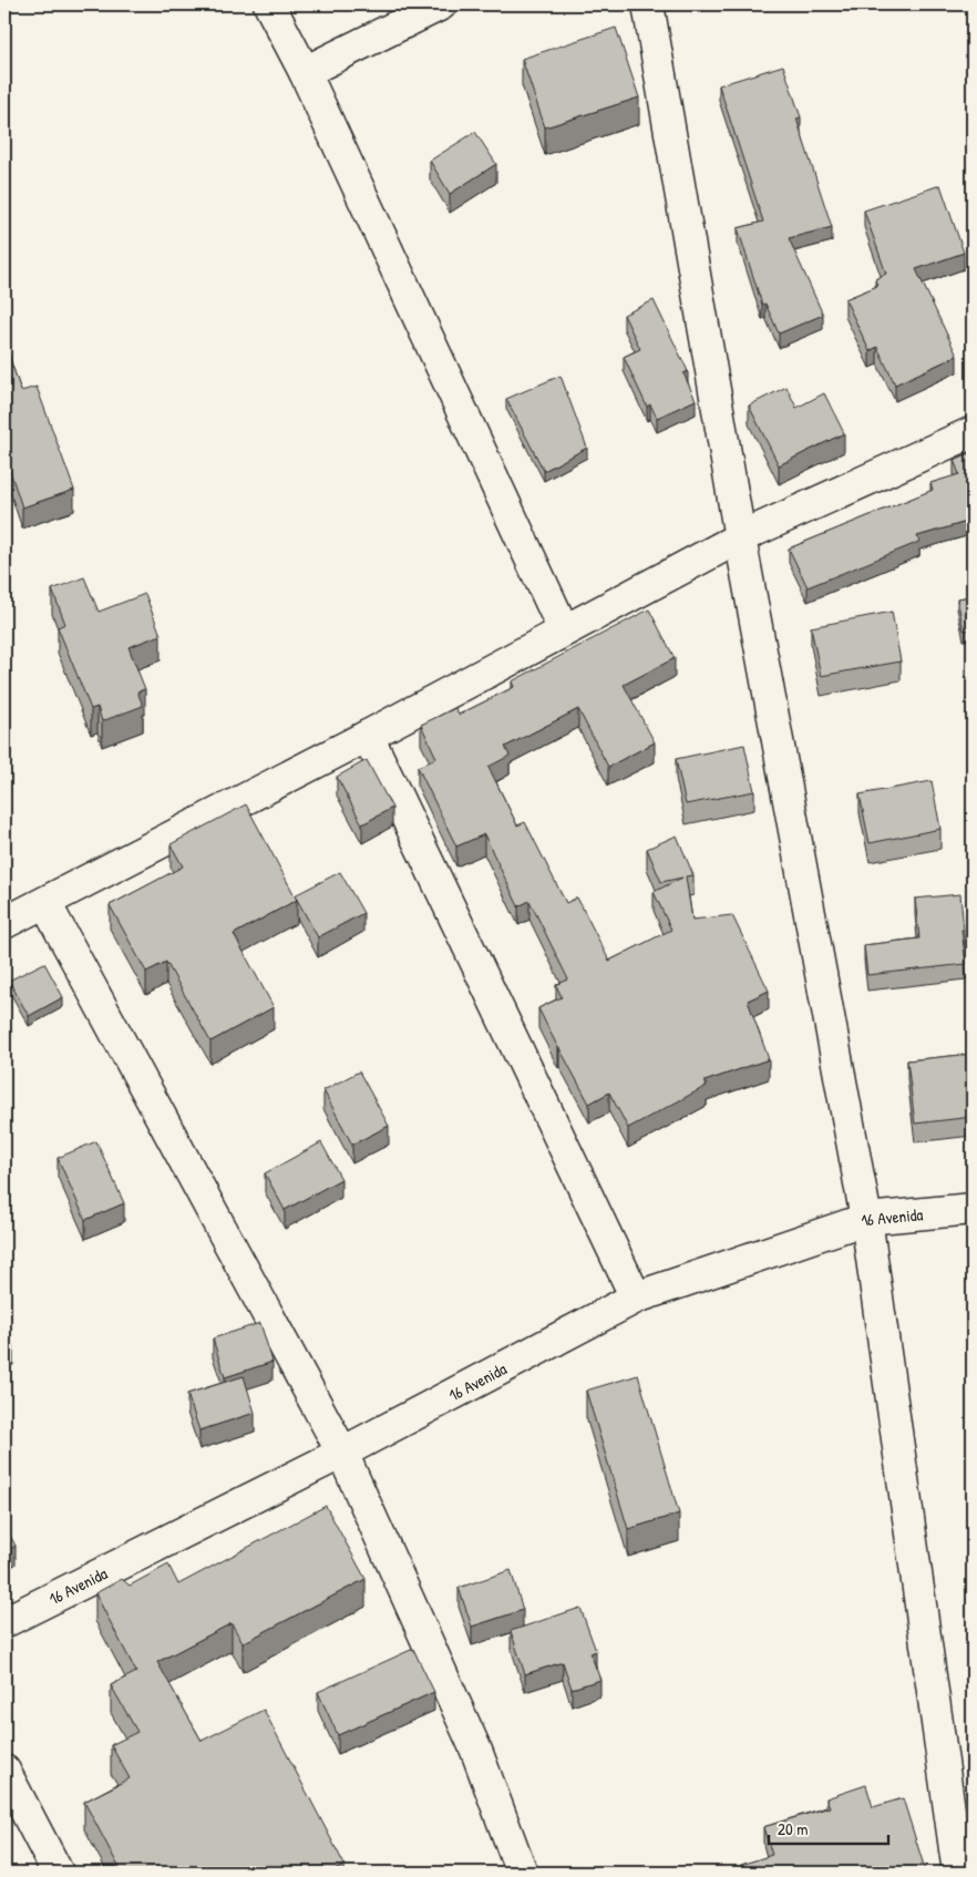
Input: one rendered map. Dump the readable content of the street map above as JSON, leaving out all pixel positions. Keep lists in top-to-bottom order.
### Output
{
  "streets": {
    "street": ["16 Avenida"]
  },
  "scale_bar": "20 m"
}
